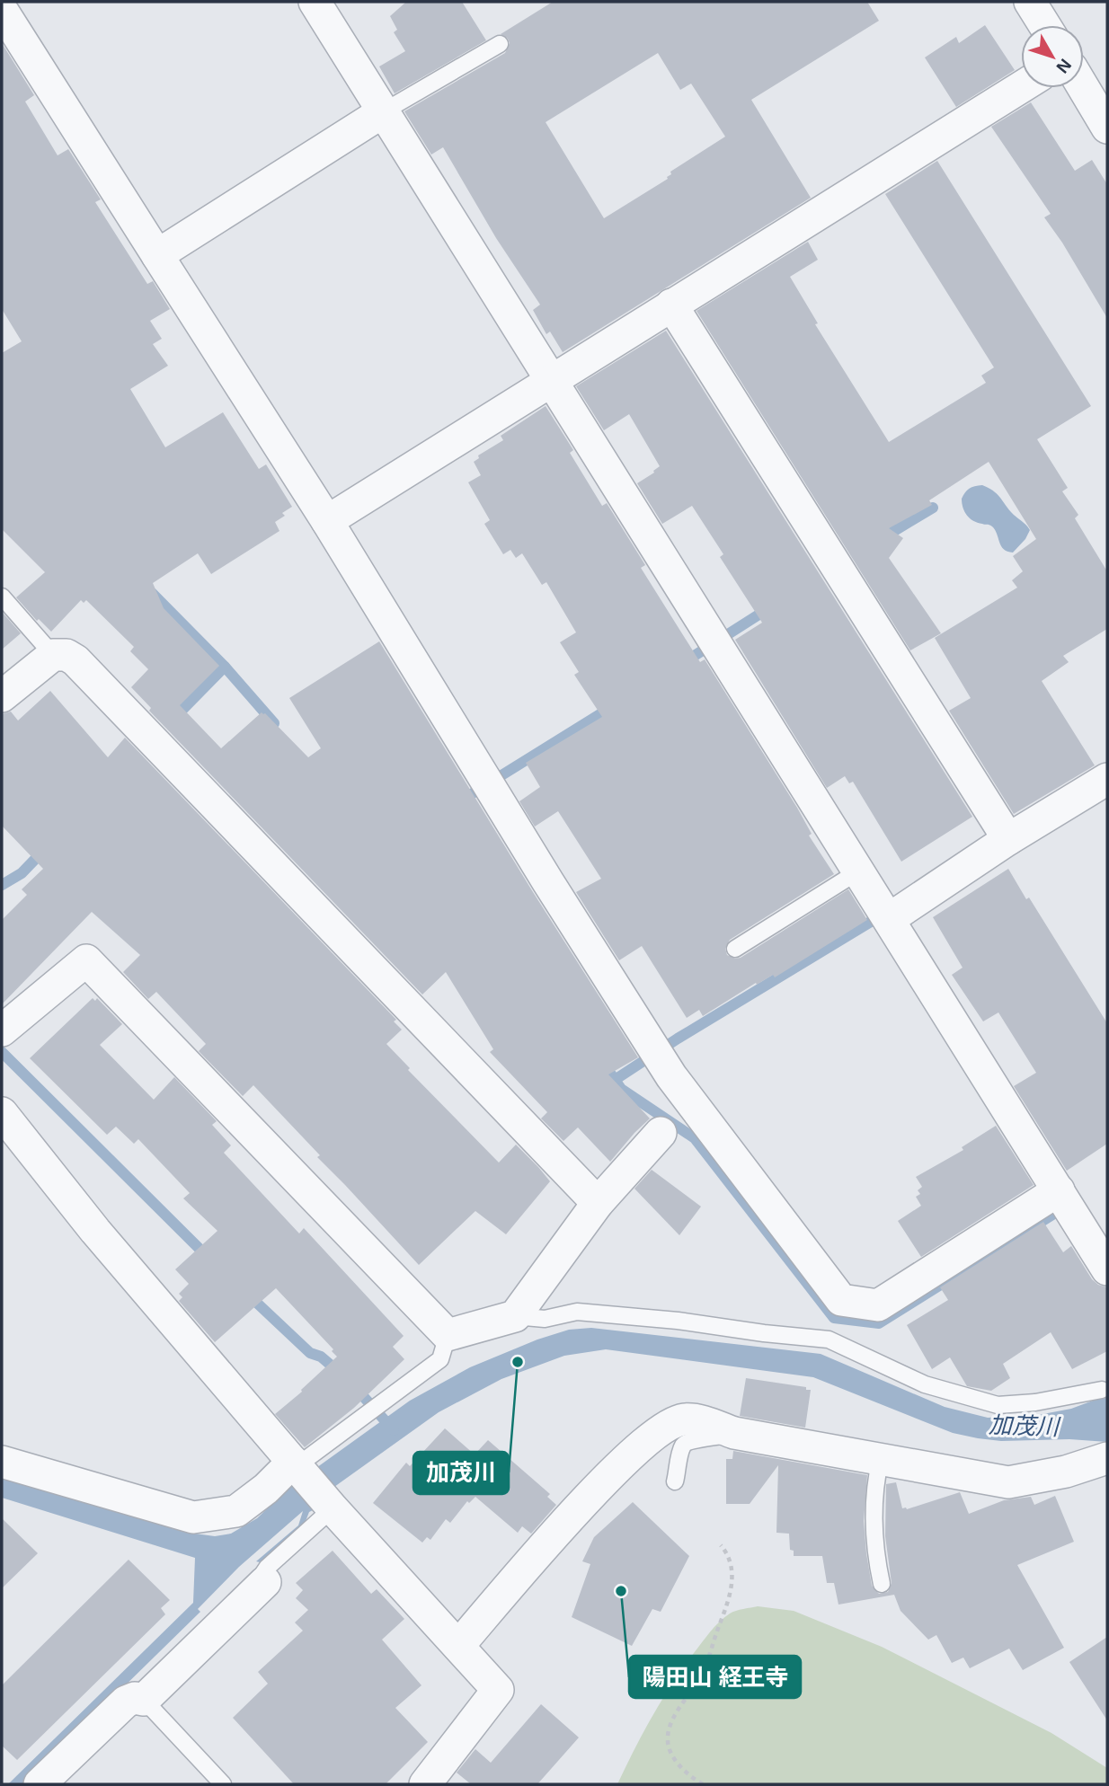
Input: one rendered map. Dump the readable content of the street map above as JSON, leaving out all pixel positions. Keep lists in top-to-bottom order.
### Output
{
  "water": ["加茂川"],
  "places": ["加茂川", "陽田山 経王寺"],
  "north": "bottom right"
}
